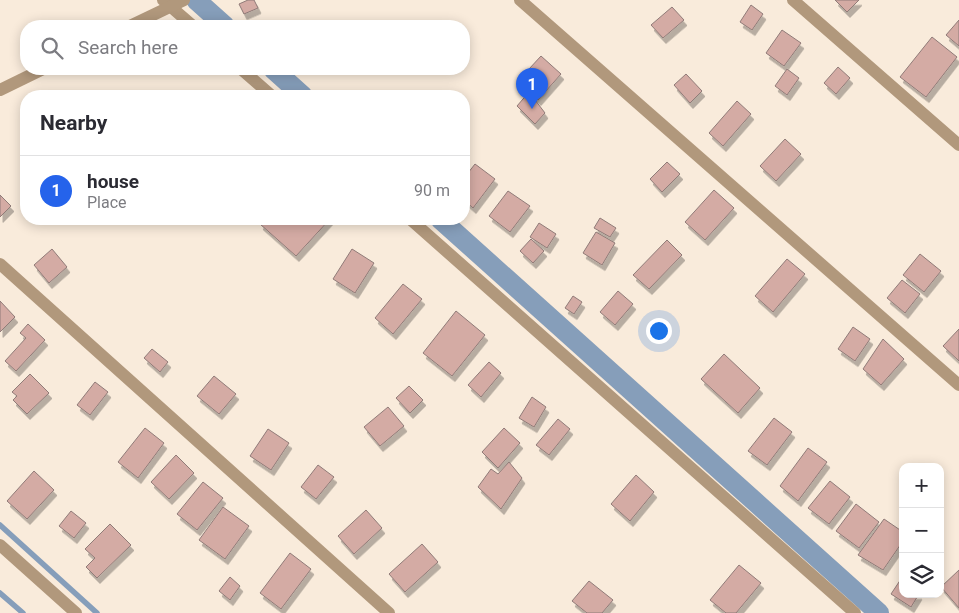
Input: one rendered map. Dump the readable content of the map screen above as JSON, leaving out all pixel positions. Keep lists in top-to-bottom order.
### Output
{
  "page": {
    "search": "Search here",
    "pins": "1",
    "heading": "Nearby",
    "list": [
      {
        "mark": "1",
        "name": "house",
        "note": "Place",
        "value": "90 m"
      }
    ],
    "map_buttons": ["+", "−"]
  }
}
